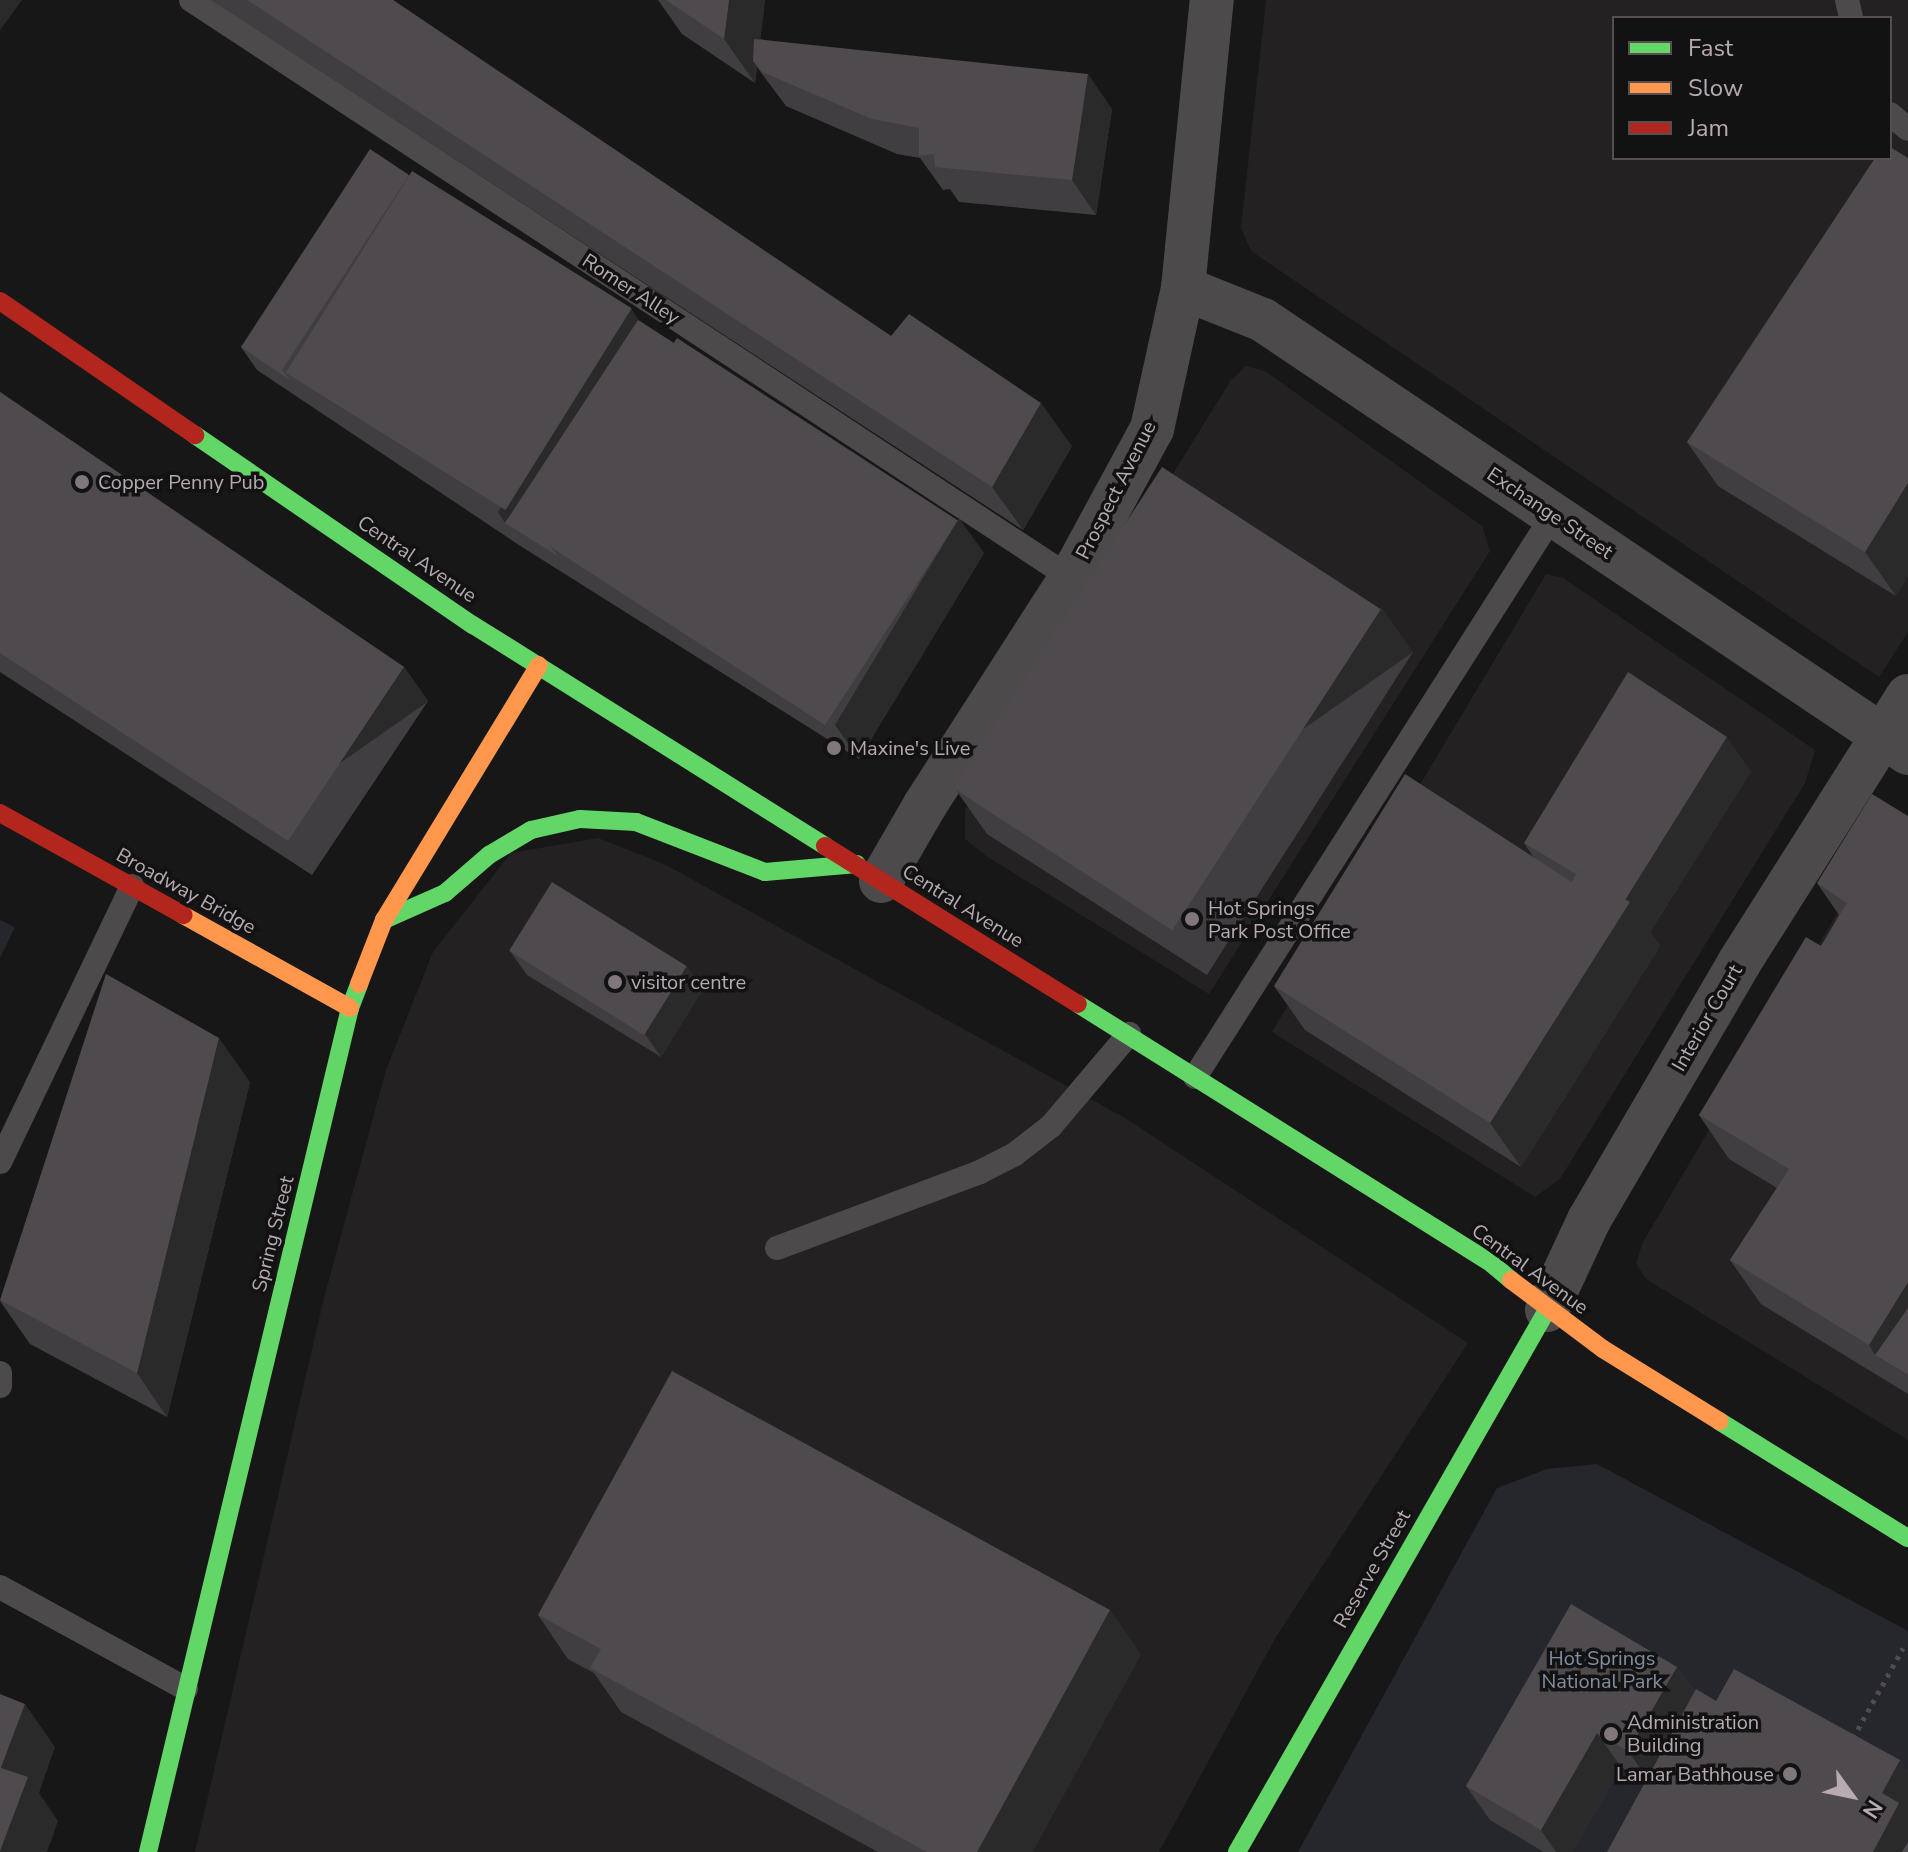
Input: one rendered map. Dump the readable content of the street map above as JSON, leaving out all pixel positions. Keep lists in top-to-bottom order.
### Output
{
  "streets": {
    "main road": [
      "Central Avenue",
      "Broadway Bridge",
      "Spring Street",
      "Reserve Street"
    ],
    "street": ["Prospect Avenue", "Exchange Street", "Interior Court"],
    "lane": ["Romer Alley"]
  },
  "crossings": [
    ["Romer Alley", "Prospect Avenue"],
    ["Prospect Avenue", "Exchange Street"],
    ["Prospect Avenue", "Central Avenue"],
    ["Exchange Street", "Interior Court"],
    ["Central Avenue", "Interior Court"],
    ["Central Avenue", "Spring Street"],
    ["Central Avenue", "Reserve Street"],
    ["Broadway Bridge", "Spring Street"],
    ["Interior Court", "Reserve Street"]
  ],
  "parks": ["Hot Springs National Park"],
  "places": [
    "Copper Penny Pub",
    "Maxine's Live",
    "Hot Springs Park Post Office",
    "visitor centre",
    "Administration Building",
    "Lamar Bathhouse"
  ],
  "legend": ["Fast", "Slow", "Jam"],
  "north": "bottom right"
}
